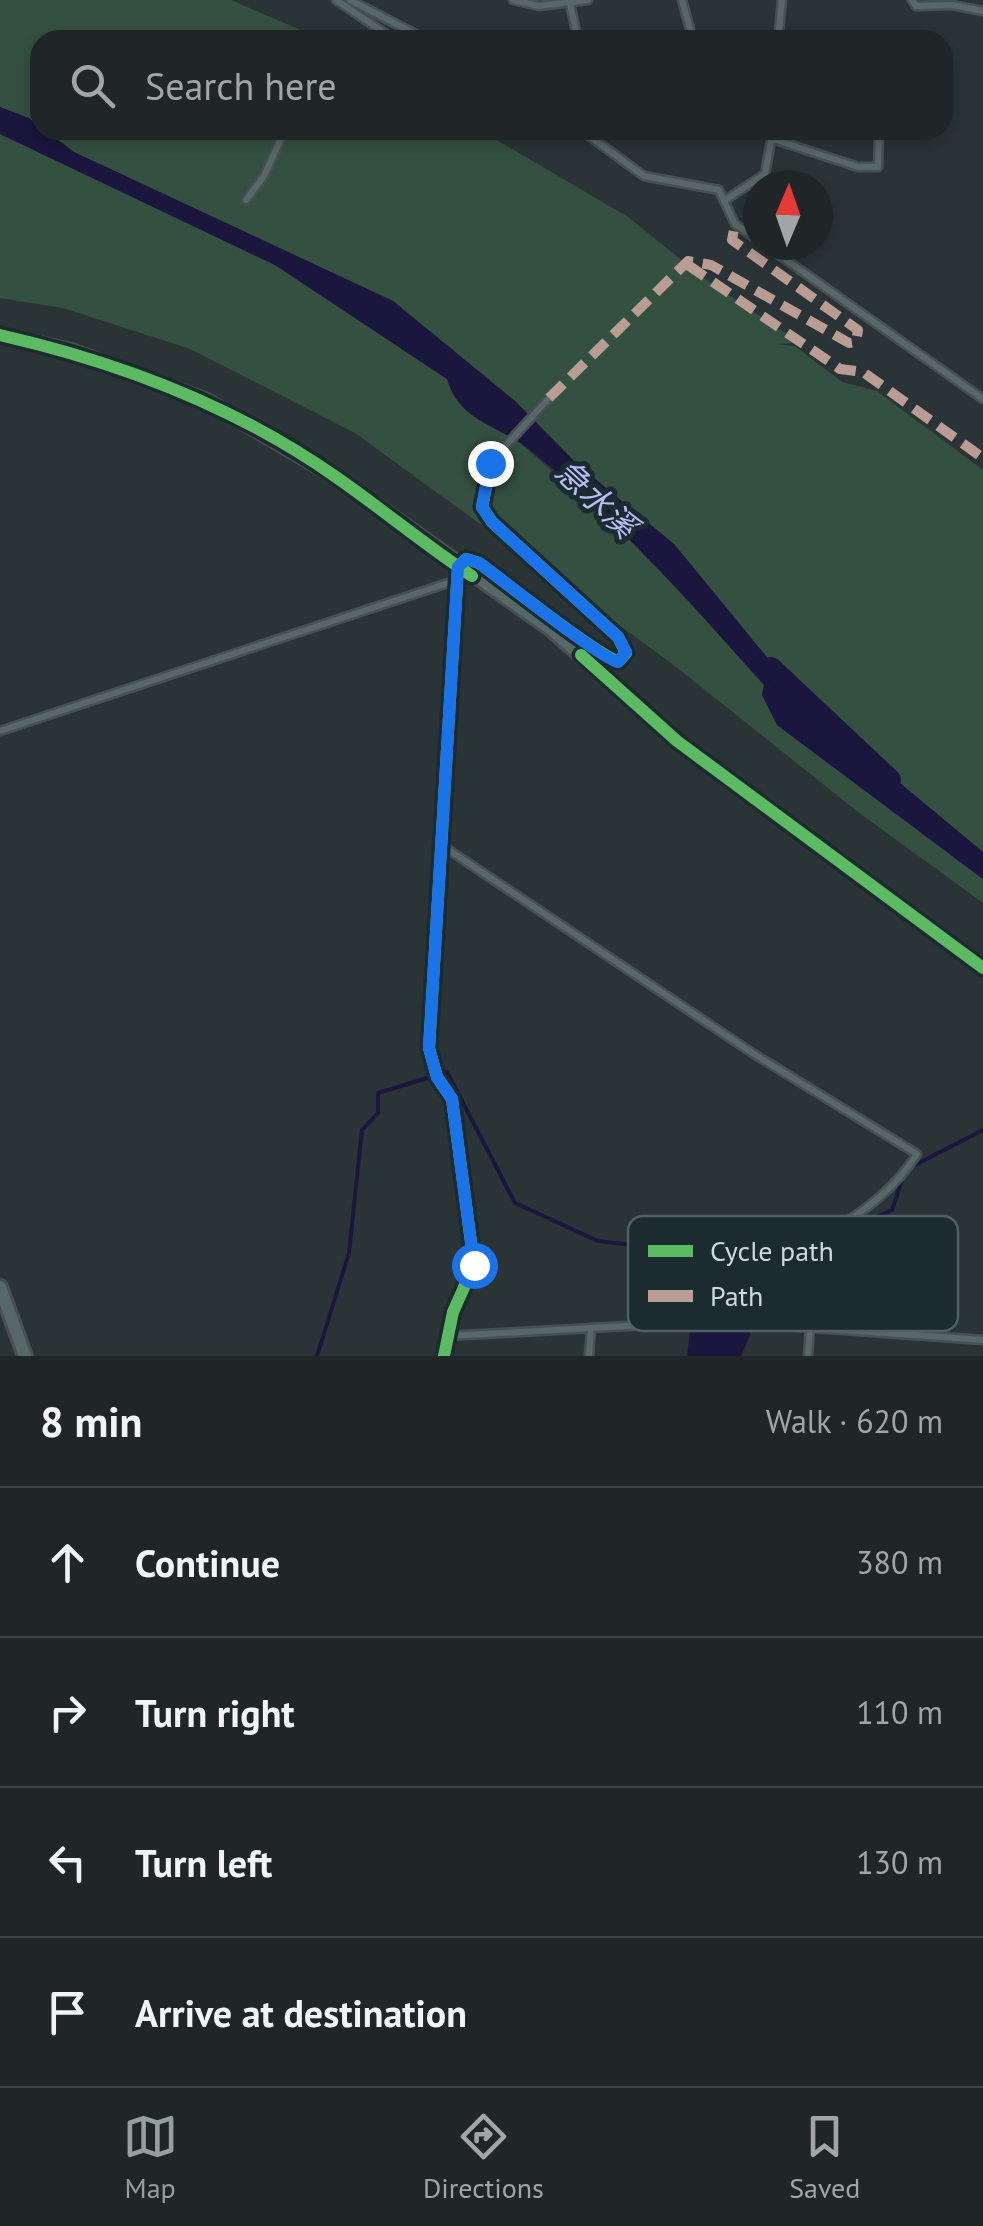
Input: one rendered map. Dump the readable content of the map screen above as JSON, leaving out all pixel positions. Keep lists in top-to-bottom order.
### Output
{
  "water": ["急水溪"],
  "legend": ["Cycle path", "Path"],
  "north": "top",
  "page": {
    "search": "Search here",
    "heading": ["8 min", "Walk · 620 m"],
    "list": [
      ["Continue", "380 m"],
      ["Turn right", "110 m"],
      ["Turn left", "130 m"],
      "Arrive at destination"
    ],
    "nav": ["Map", "Directions", "Saved"]
  }
}
